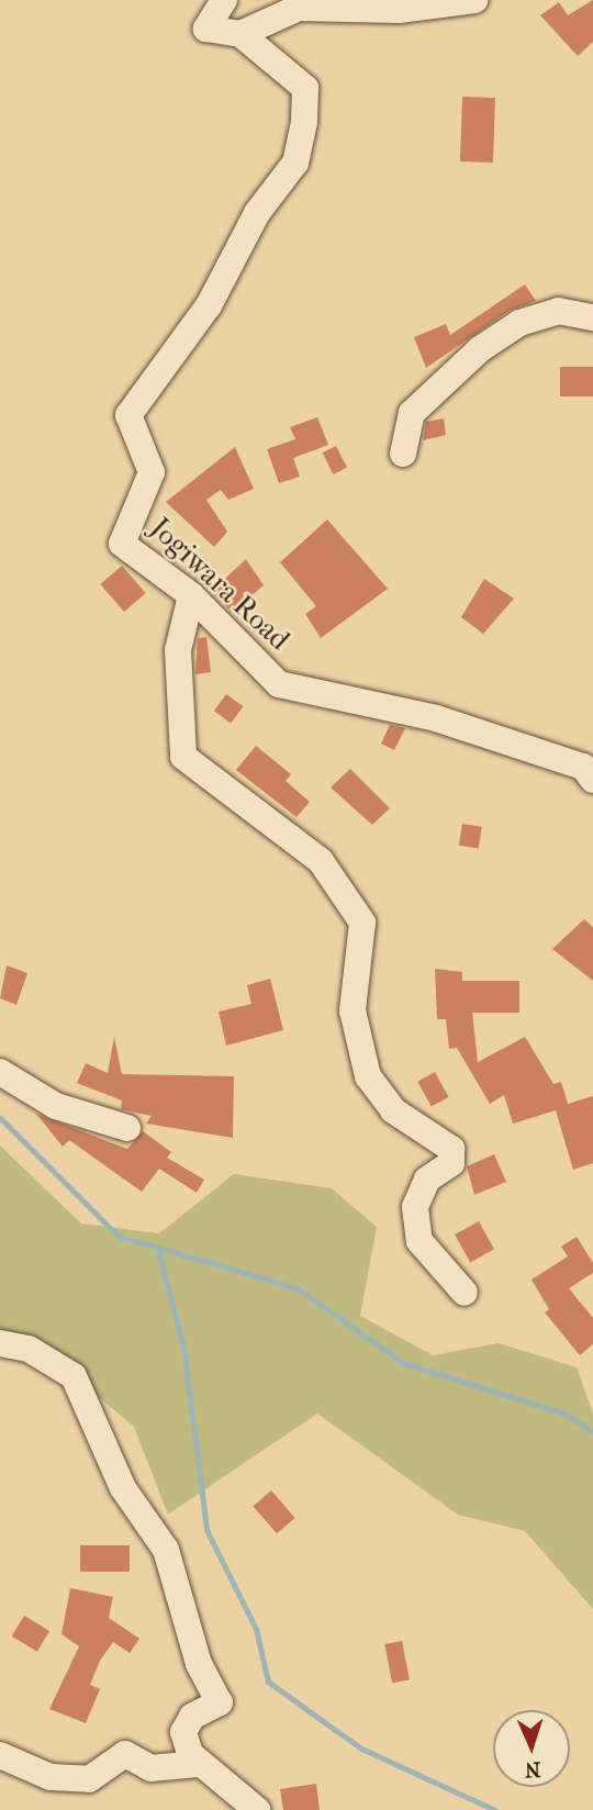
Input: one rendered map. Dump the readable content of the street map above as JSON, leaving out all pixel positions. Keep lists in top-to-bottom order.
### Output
{
  "streets": {
    "street": ["Jogiwara Road"]
  },
  "north": "bottom"
}
